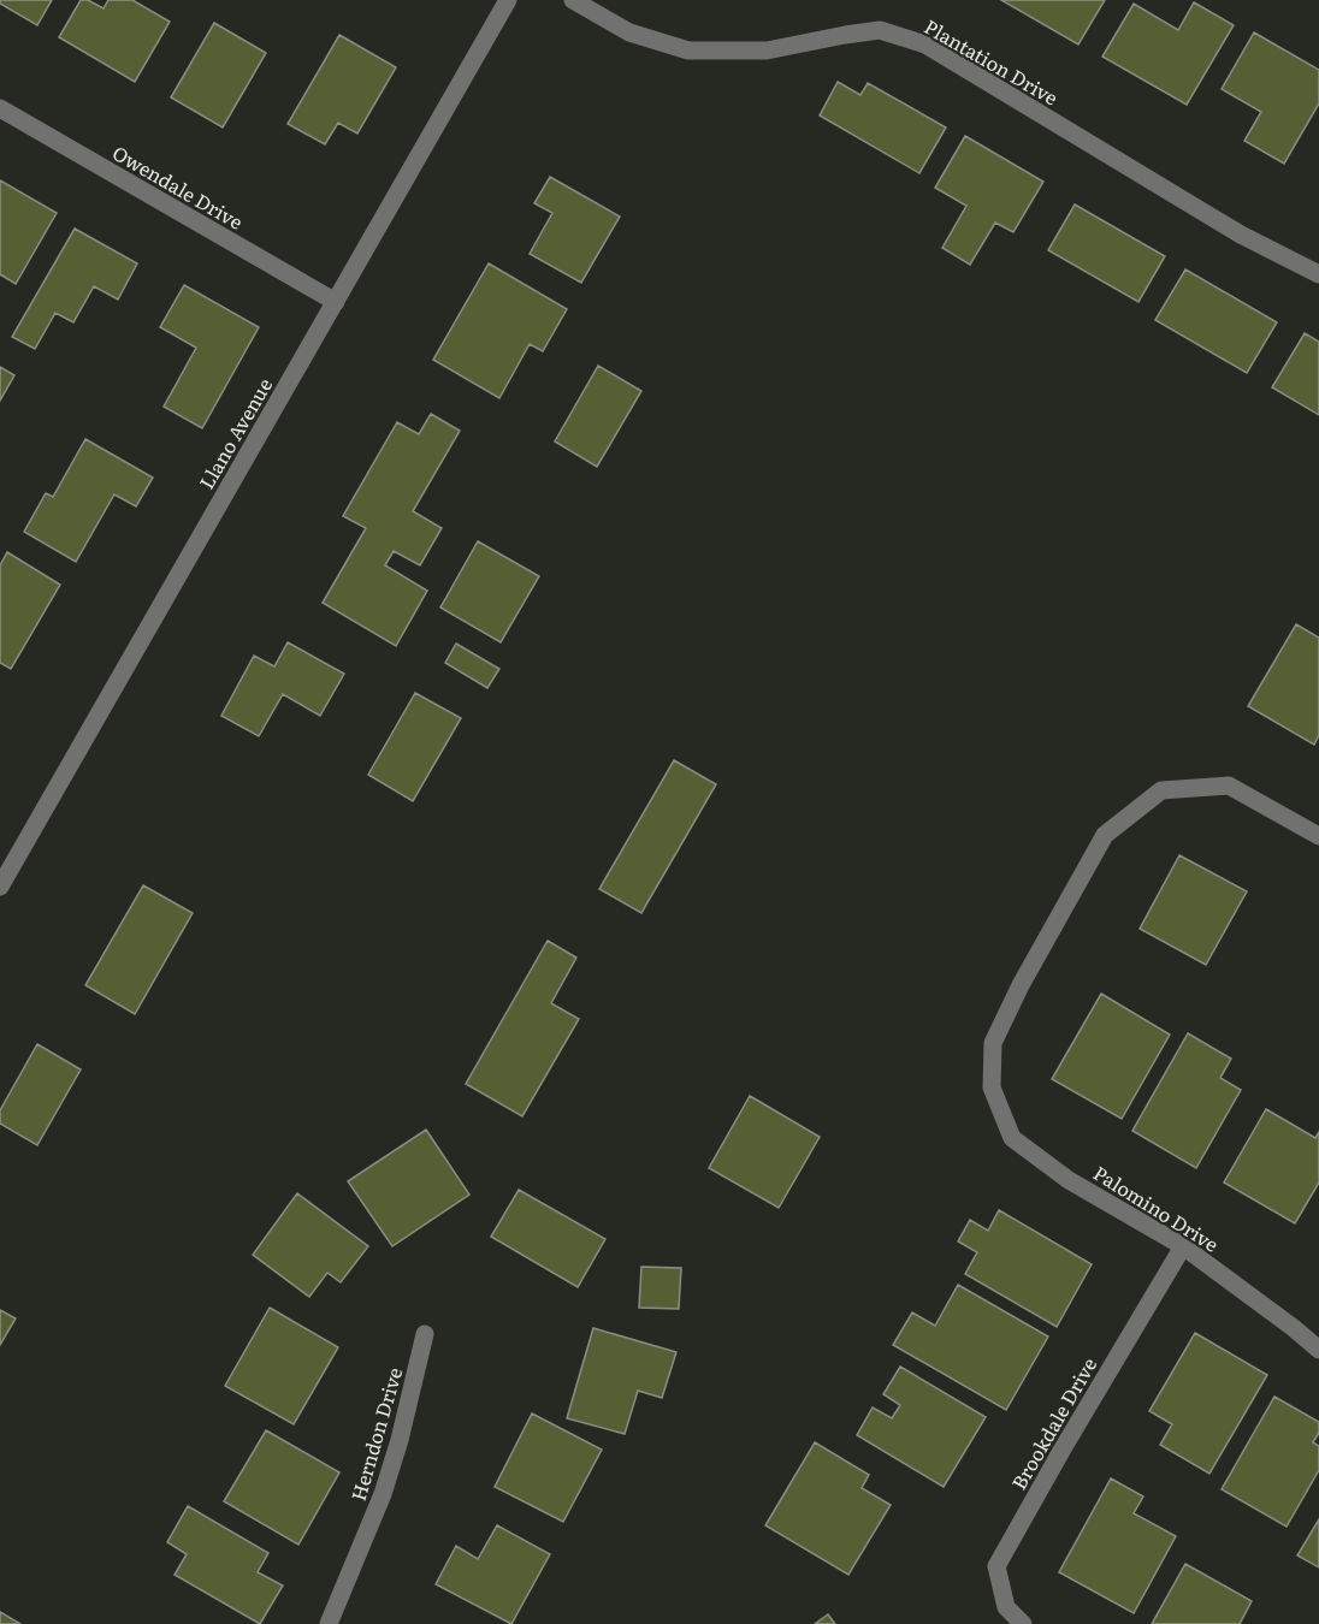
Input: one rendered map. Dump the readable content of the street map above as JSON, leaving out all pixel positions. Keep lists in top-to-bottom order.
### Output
{
  "streets": {
    "street": [
      "Plantation Drive",
      "Owendale Drive",
      "Llano Avenue",
      "Palomino Drive",
      "Brookdale Drive",
      "Herndon Drive"
    ]
  },
  "crossings": [
    ["Owendale Drive", "Llano Avenue"],
    ["Palomino Drive", "Brookdale Drive"]
  ]
}
